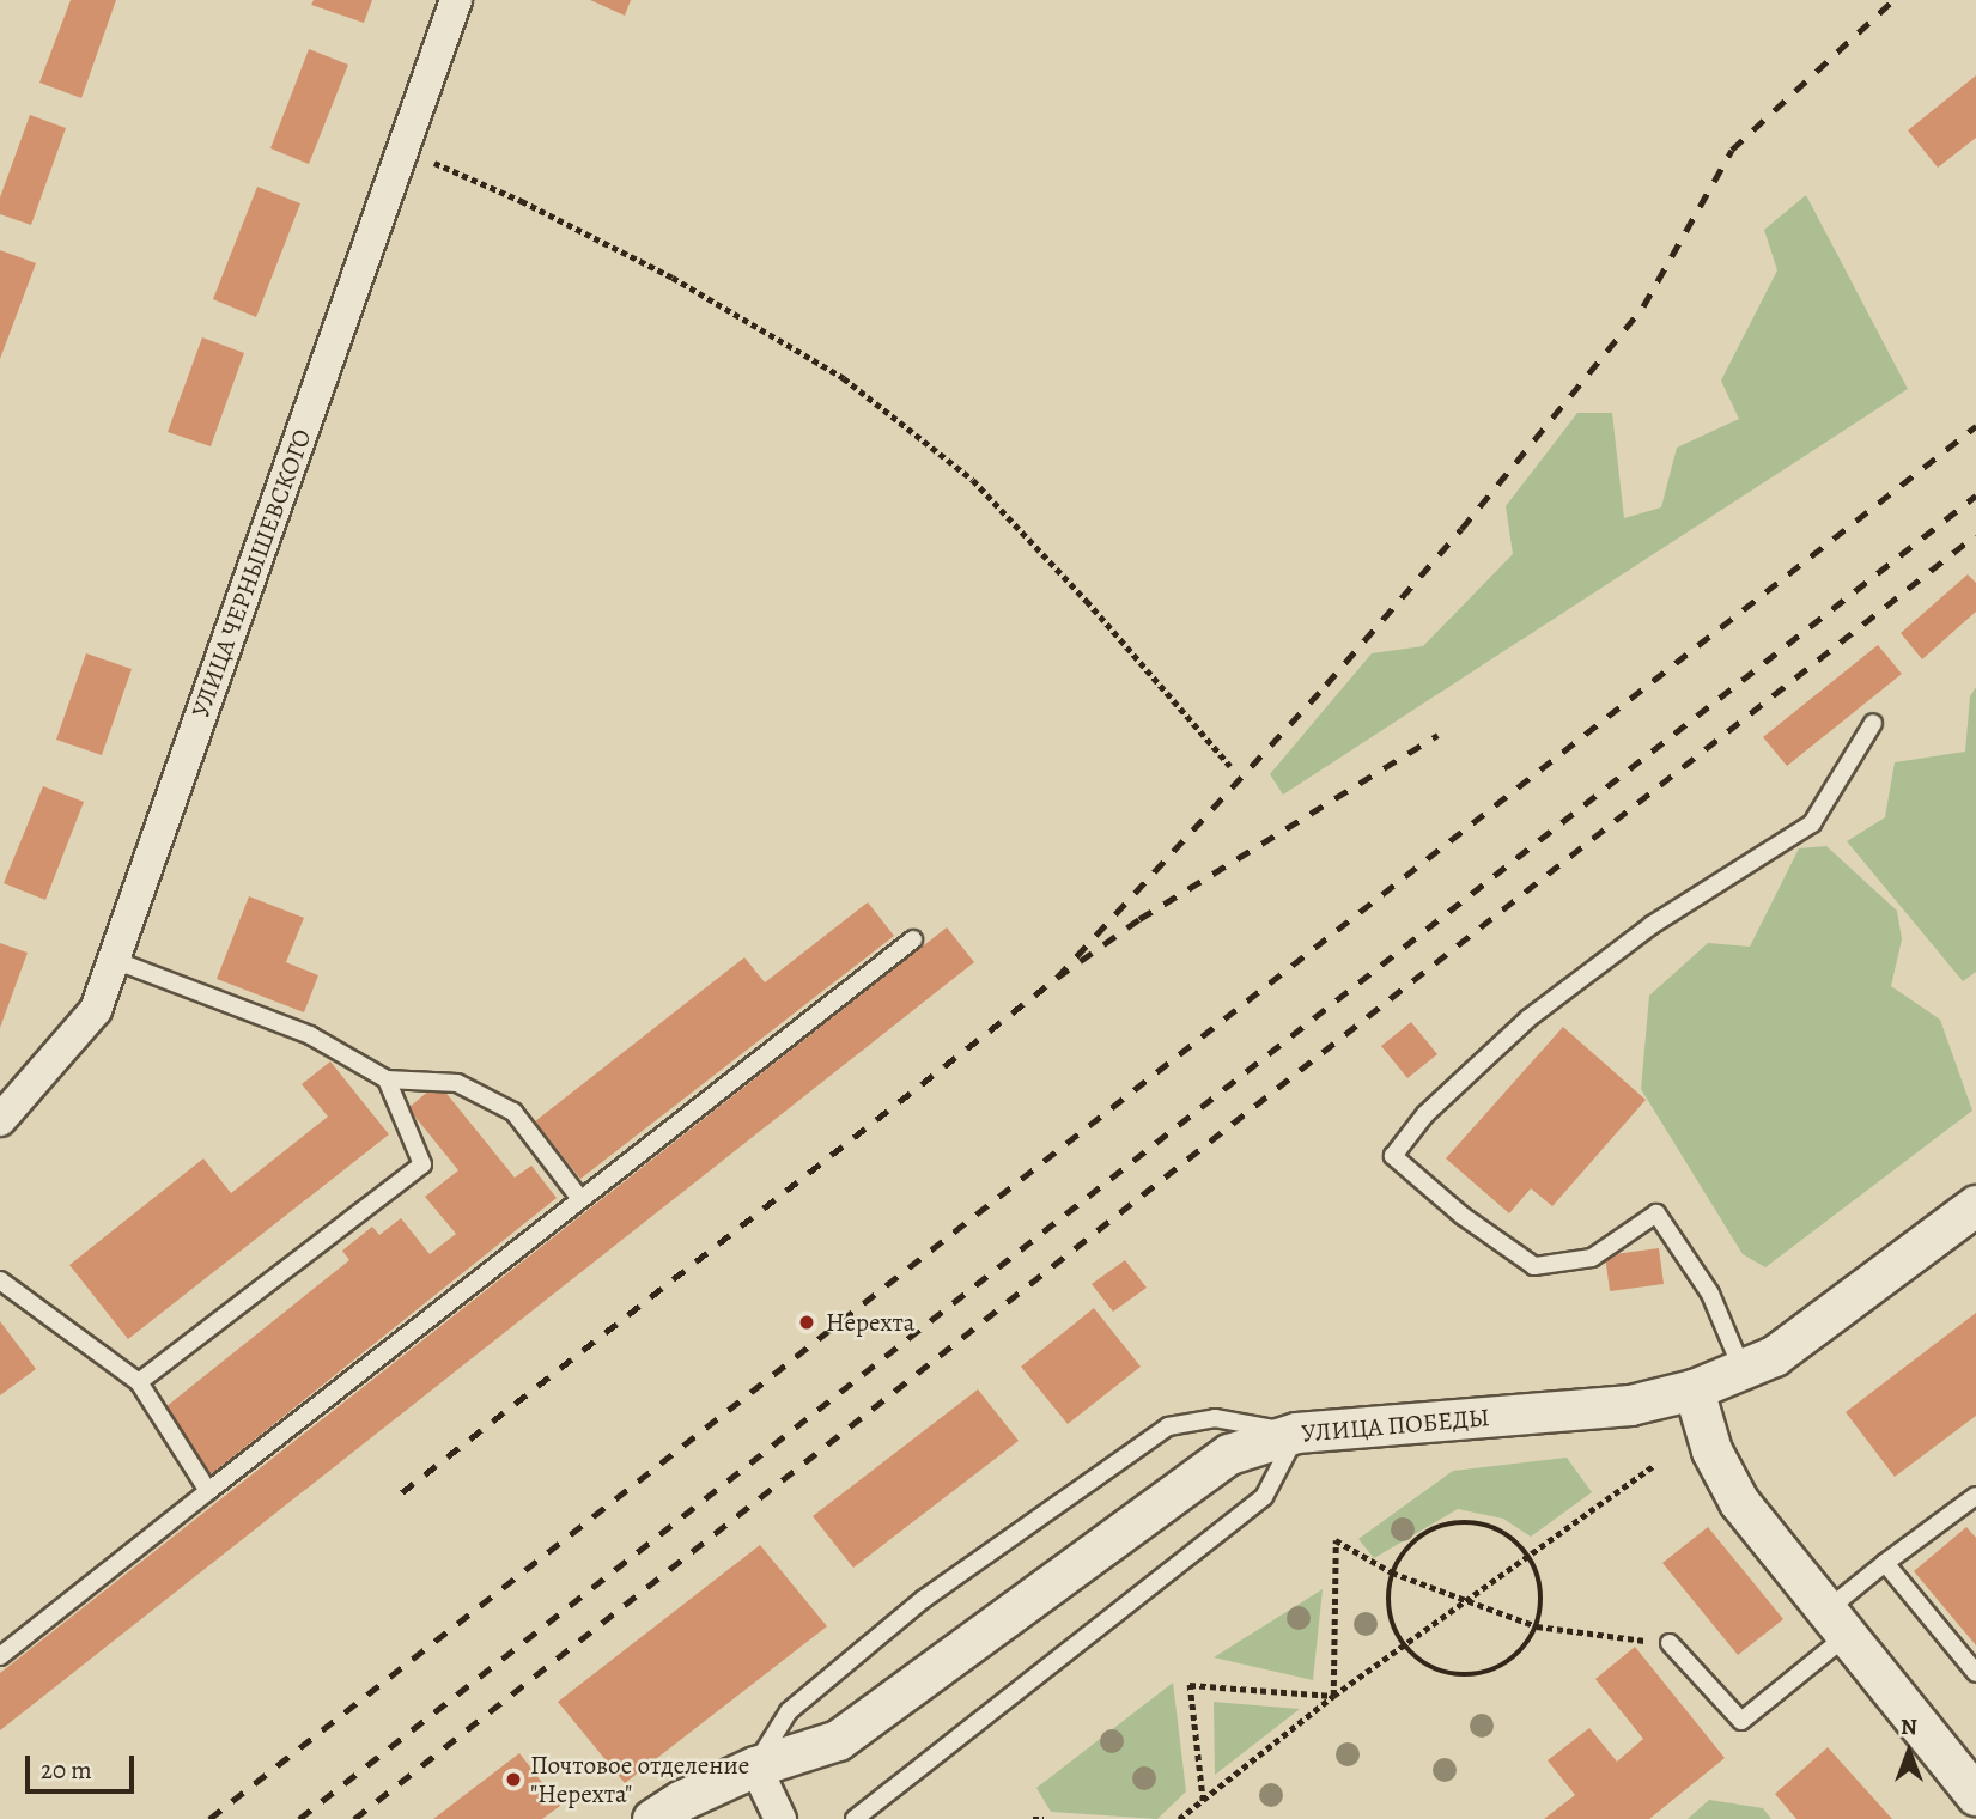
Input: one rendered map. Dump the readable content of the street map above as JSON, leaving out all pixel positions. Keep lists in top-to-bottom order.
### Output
{
  "streets": {
    "street": ["УЛИЦА ЧЕРНЫШЕВСКОГО", "УЛИЦА ПОБЕДЫ"]
  },
  "places": ["Нерехта", "Почтовое отделение \"Нерехта\""],
  "scale_bar": "20 m",
  "north": "top"
}
